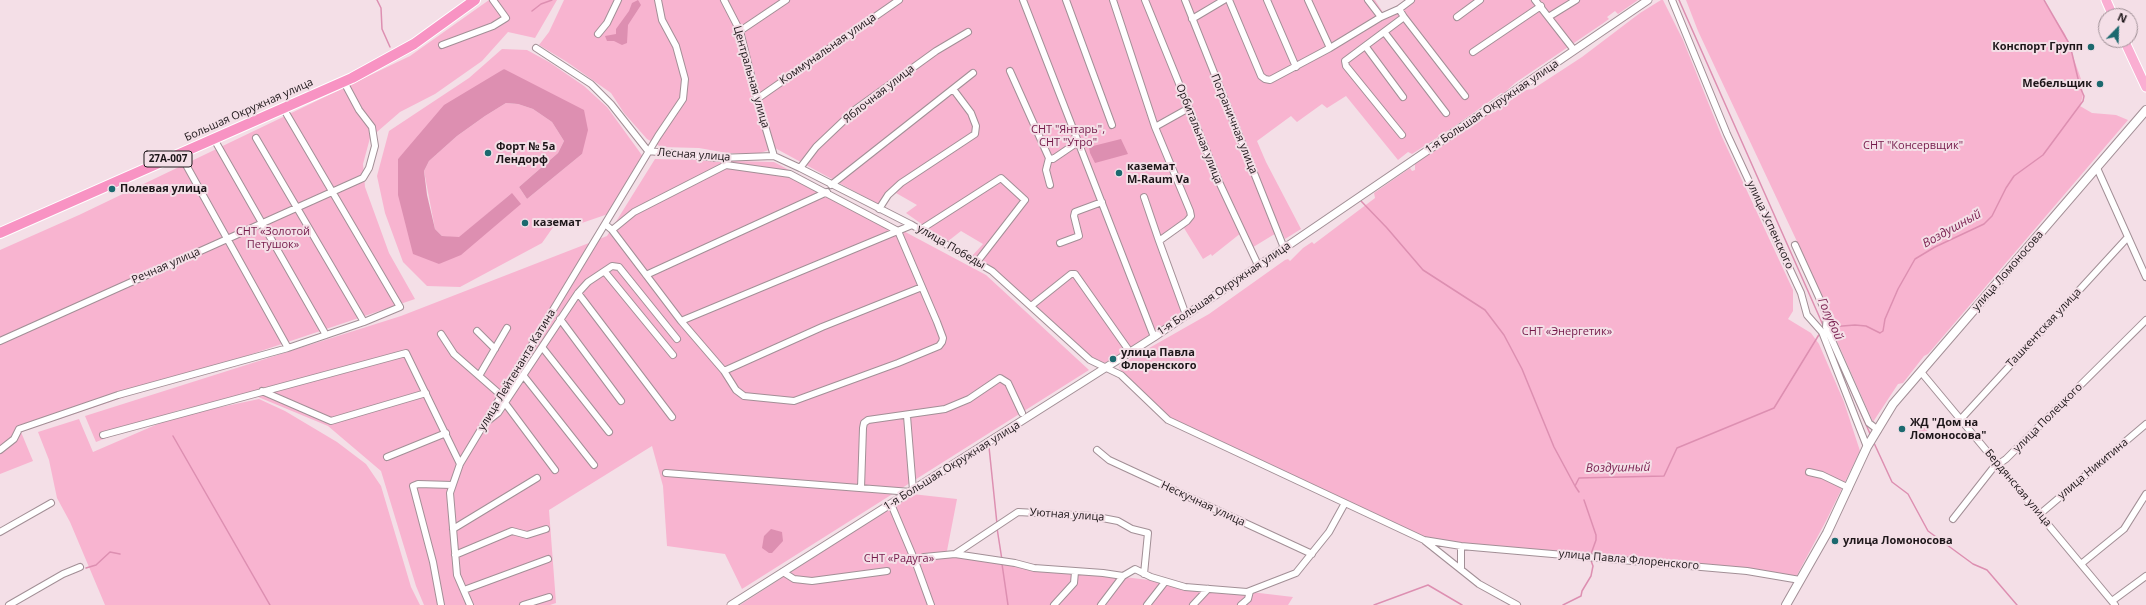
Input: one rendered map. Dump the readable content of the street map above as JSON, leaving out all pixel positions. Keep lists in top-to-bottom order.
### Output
{
  "streets": {
    "highway": ["Большая Окружная улица", "27А-007"],
    "main road": ["улица Ломоносова"],
    "street": [
      "Коммунальная улица",
      "Центральная улица",
      "Яблочная улица",
      "1-я Большая Окружная улица",
      "Пограничная улица",
      "Орбитальная улица",
      "Лесная улица",
      "улица Успенского",
      "улица Победы",
      "Речная улица",
      "Ташкентская улица",
      "улица Лейтенанта Катина",
      "улица Полецкого",
      "улица Никитина",
      "Бердянская улица",
      "Нескучная улица",
      "Уютная улица",
      "улица Павла Флоренского"
    ]
  },
  "crossings": [
    ["Коммунальная улица", "Центральная улица"],
    ["Центральная улица", "Лесная улица"],
    ["Центральная улица", "улица Победы"],
    ["Яблочная улица", "улица Победы"],
    ["1-я Большая Окружная улица", "Пограничная улица"],
    ["1-я Большая Окружная улица", "Орбитальная улица"],
    ["1-я Большая Окружная улица", "улица Победы"],
    ["1-я Большая Окружная улица", "улица Павла Флоренского"],
    ["Большая Окружная улица", "Речная улица"],
    ["Лесная улица", "улица Победы"],
    ["Лесная улица", "улица Лейтенанта Катина"],
    ["улица Успенского", "улица Ломоносова"],
    ["улица Победы", "улица Павла Флоренского"],
    ["улица Ломоносова", "Бердянская улица"],
    ["улица Ломоносова", "улица Павла Флоренского"],
    ["Ташкентская улица", "Бердянская улица"],
    ["улица Полецкого", "Бердянская улица"],
    ["улица Никитина", "Бердянская улица"]
  ],
  "water": ["Воздушный", "Голубой"],
  "parks": [
    "СНТ \"Янтарь\", СНТ \"Утро\"",
    "СНТ \"Консервщик\"",
    "СНТ «Золотой Петушок»",
    "СНТ «Энергетик»",
    "СНТ «Радуга»"
  ],
  "places": [
    "Конспорт Групп",
    "Мебельщик",
    "Форт № 5а Лендорф",
    "каземат M-Raum Va",
    "Полевая улица",
    "каземат",
    "улица Павла Флоренского",
    "ЖД \"Дом на Ломоносова\"",
    "улица Ломоносова"
  ],
  "north": "top right"
}
